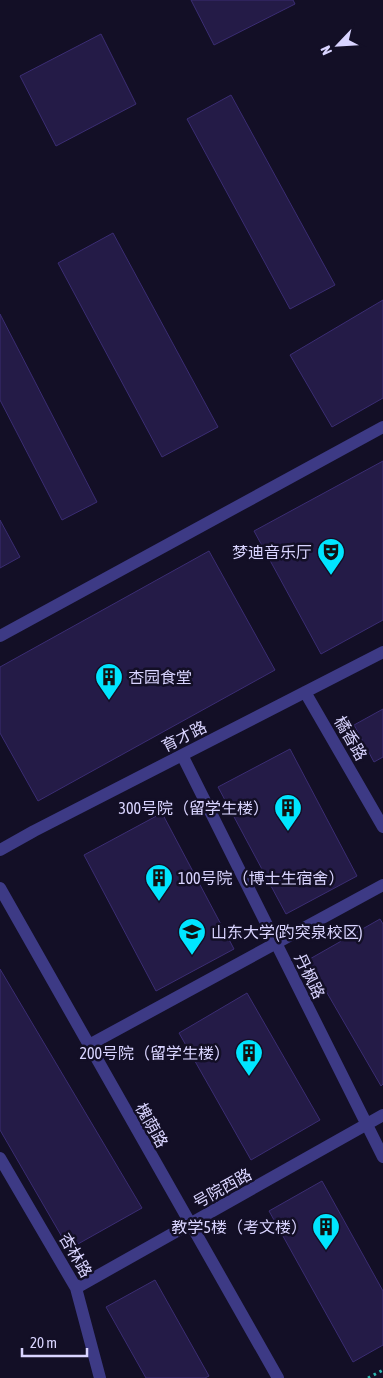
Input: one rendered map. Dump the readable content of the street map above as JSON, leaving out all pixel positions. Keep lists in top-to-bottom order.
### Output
{
  "streets": {
    "lane": [
      "育才路",
      "橘香路",
      "丹枫路",
      "槐荫路",
      "号院西路",
      "杏林路"
    ]
  },
  "crossings": [
    ["育才路", "橘香路"],
    ["育才路", "丹枫路"],
    ["丹枫路", "号院西路"],
    ["槐荫路", "号院西路"],
    ["号院西路", "杏林路"]
  ],
  "places": {
    "theatre": ["梦迪音乐厅"],
    "building": [
      "杏园食堂",
      "300号院（留学生楼）",
      "100号院（博士生宿舍）",
      "200号院（留学生楼）",
      "教学5楼（考文楼）"
    ],
    "school or university": ["山东大学(趵突泉校区)"]
  },
  "scale_bar": "20 m",
  "north": "bottom left"
}
